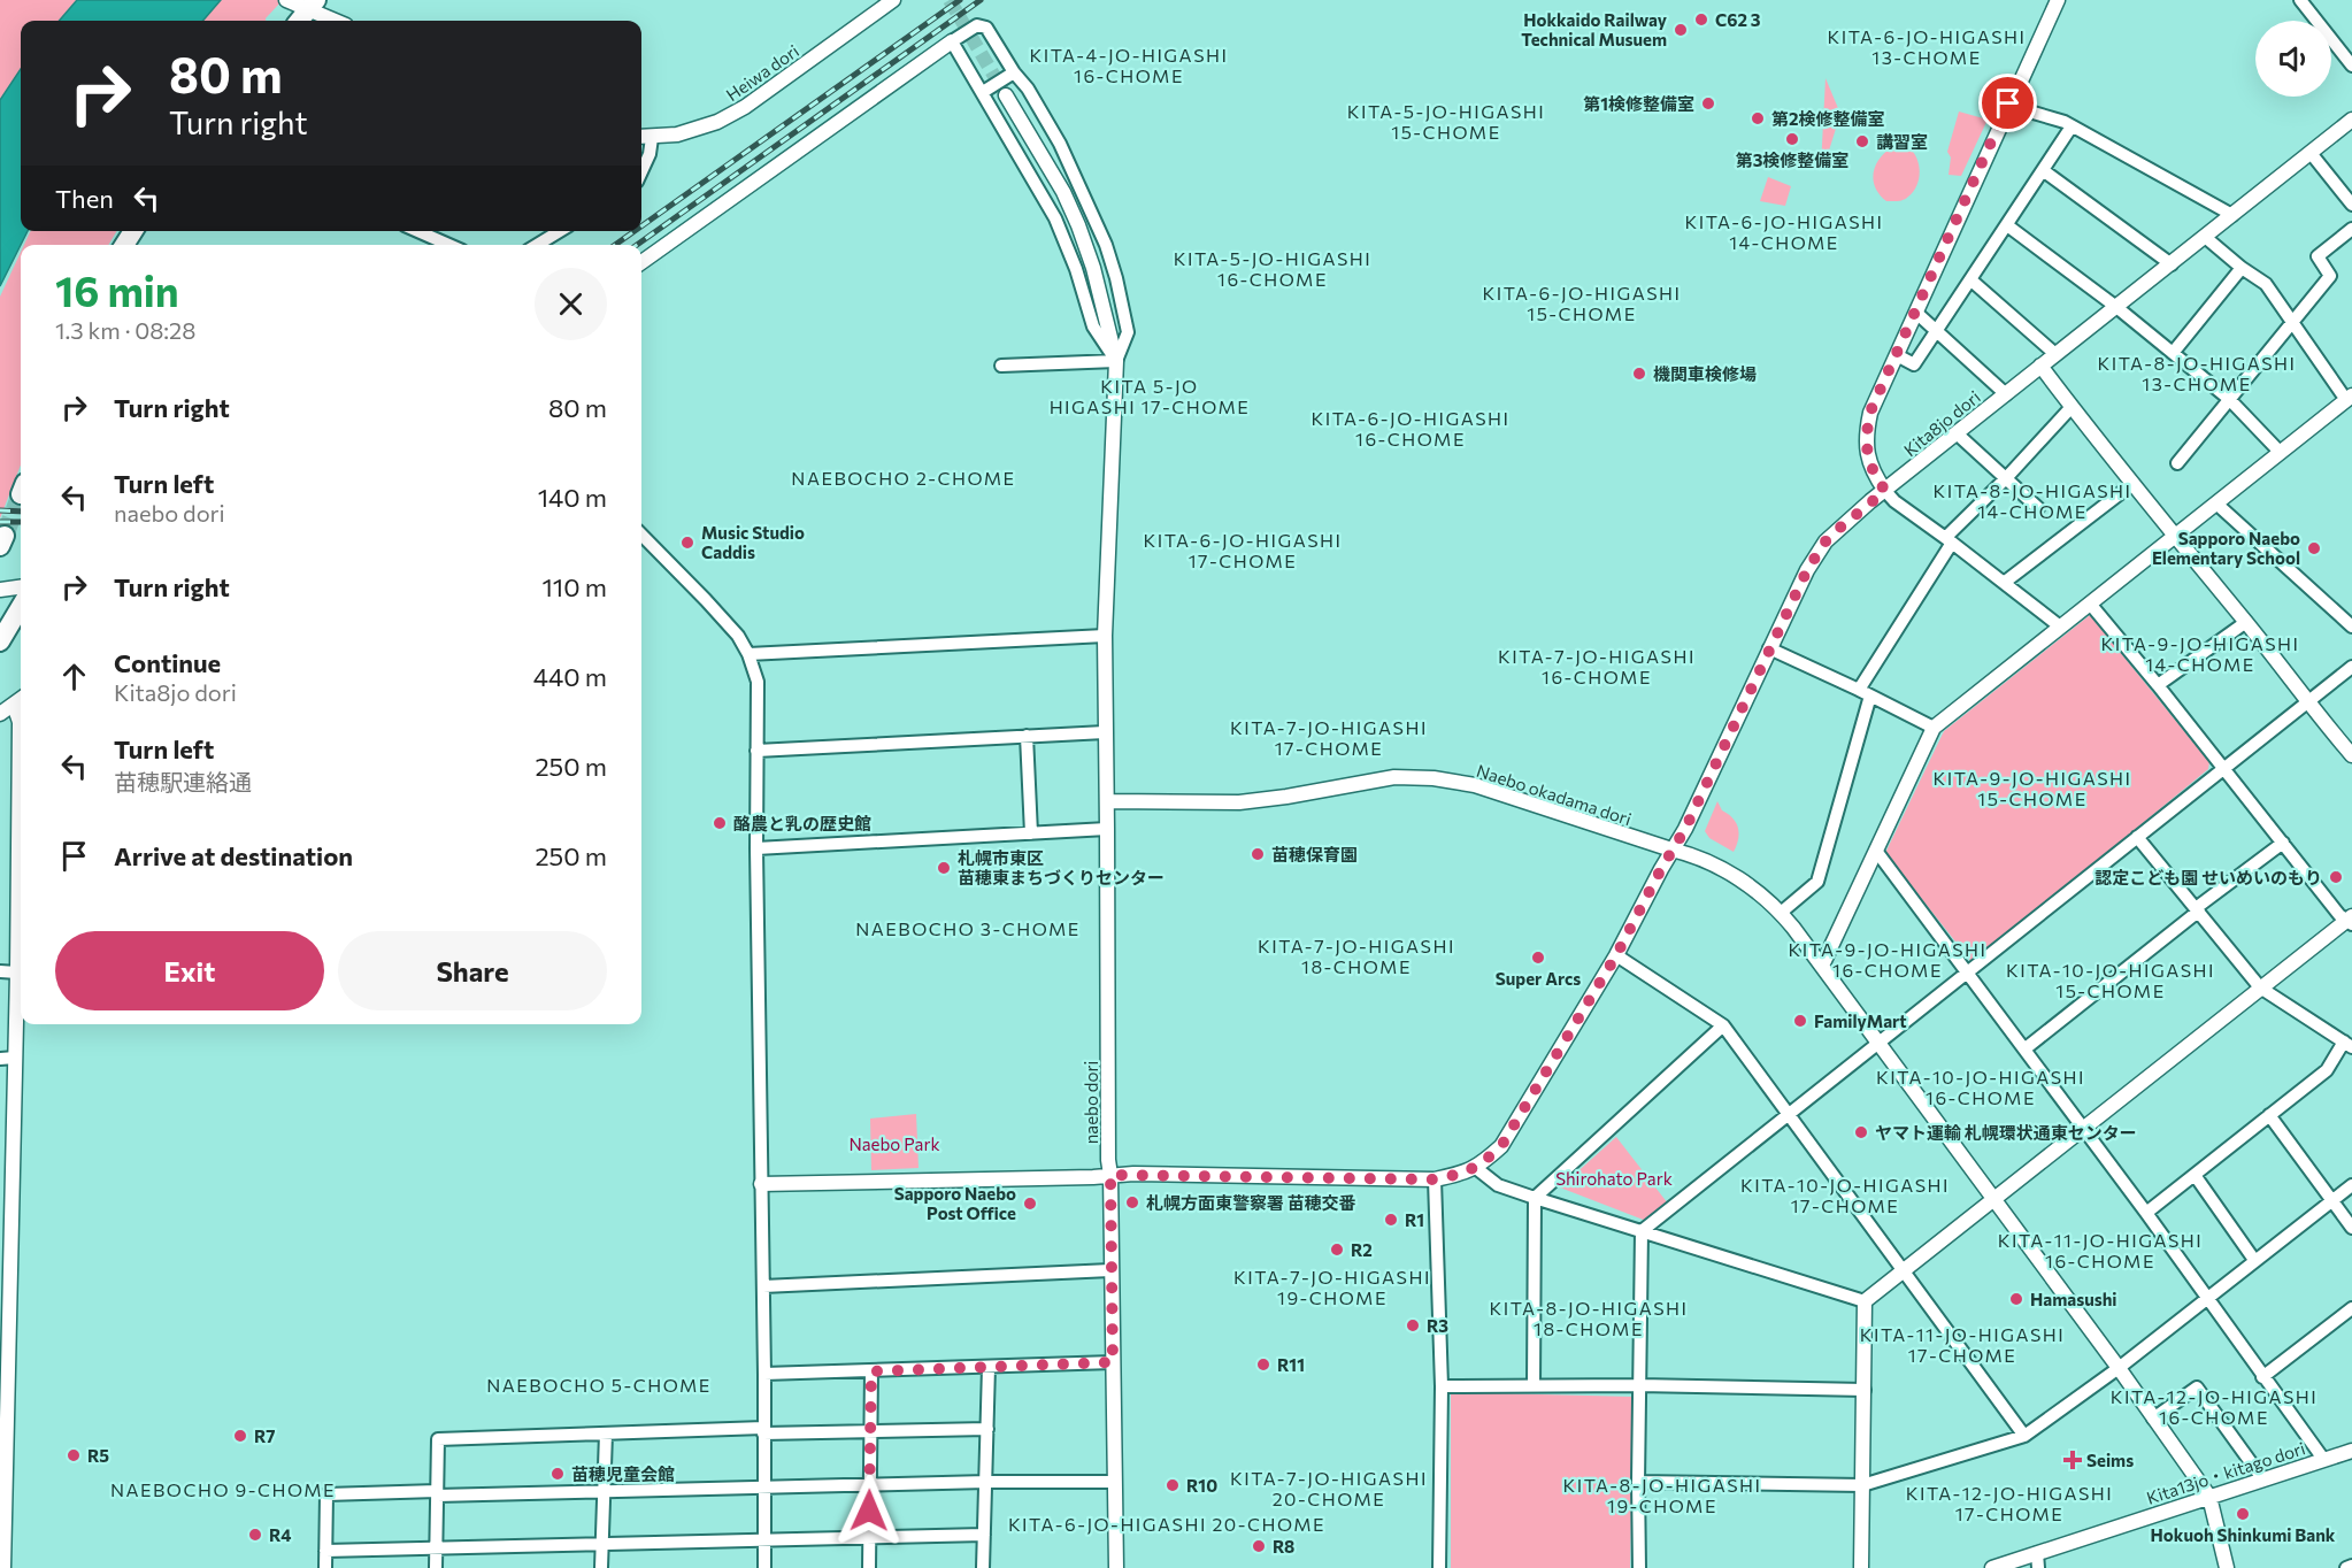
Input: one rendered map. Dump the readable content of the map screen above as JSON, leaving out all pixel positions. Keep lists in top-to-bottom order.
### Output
{
  "streets": {
    "street": [
      "Heiwa dori",
      "Kita8jo dori",
      "Naebo okadama dori",
      "naebo dori",
      "Kita13jo・kitago dori"
    ]
  },
  "crossings": [
    ["Kita8jo dori", "Naebo okadama dori"],
    ["Naebo okadama dori", "naebo dori"],
    ["Naebo okadama dori", "Kita13jo・kitago dori"]
  ],
  "districts": [
    "KITA-6-JO-HIGASHI 13-CHOME",
    "KITA-4-JO-HIGASHI 16-CHOME",
    "KITA-5-JO-HIGASHI 15-CHOME",
    "KITA-6-JO-HIGASHI 14-CHOME",
    "KITA-5-JO-HIGASHI 16-CHOME",
    "KITA-6-JO-HIGASHI 15-CHOME",
    "KITA-8-JO-HIGASHI 13-CHOME",
    "KITA 5-JO HIGASHI 17-CHOME",
    "KITA-6-JO-HIGASHI 16-CHOME",
    "NAEBOCHO 2-CHOME",
    "KITA-8-JO-HIGASHI 14-CHOME",
    "KITA-6-JO-HIGASHI 17-CHOME",
    "KITA-9-JO-HIGASHI 14-CHOME",
    "KITA-7-JO-HIGASHI 16-CHOME",
    "KITA-7-JO-HIGASHI 17-CHOME",
    "KITA-9-JO-HIGASHI 15-CHOME",
    "NAEBOCHO 3-CHOME",
    "KITA-7-JO-HIGASHI 18-CHOME",
    "KITA-9-JO-HIGASHI 16-CHOME",
    "KITA-10-JO-HIGASHI 15-CHOME",
    "KITA-10-JO-HIGASHI 16-CHOME",
    "KITA-10-JO-HIGASHI 17-CHOME",
    "KITA-11-JO-HIGASHI 16-CHOME",
    "KITA-7-JO-HIGASHI 19-CHOME",
    "KITA-8-JO-HIGASHI 18-CHOME",
    "KITA-11-JO-HIGASHI 17-CHOME",
    "NAEBOCHO 5-CHOME",
    "KITA-12-JO-HIGASHI 16-CHOME",
    "KITA-7-JO-HIGASHI 20-CHOME",
    "KITA-8-JO-HIGASHI 19-CHOME",
    "NAEBOCHO 9-CHOME",
    "KITA-12-JO-HIGASHI 17-CHOME",
    "KITA-6-JO-HIGASHI 20-CHOME"
  ],
  "parks": ["Naebo Park", "Shirohato Park"],
  "places": {
    "other": [
      "C62 3",
      "Hokkaido Railway Technical Musuem",
      "第1検修整備室",
      "第2検修整備室",
      "第3検修整備室",
      "講習室",
      "機関車検修場",
      "Music Studio Caddis",
      "Sapporo Naebo Elementary School",
      "酪農と乳の歴史館",
      "苗穂保育園",
      "札幌市東区 苗穂東まちづくりセンター",
      "認定こども園 せいめいのもり",
      "Super Arcs",
      "FamilyMart",
      "ヤマト運輸 札幌環状通東センター",
      "札幌方面東警察署 苗穂交番",
      "Sapporo Naebo Post Office",
      "R1",
      "R2",
      "Hamasushi",
      "R3",
      "R11",
      "R7",
      "R5",
      "苗穂児童会館",
      "R10",
      "Hokuoh Shinkumi Bank",
      "R4",
      "R8"
    ],
    "health": ["Seims"]
  },
  "page": {
    "turn": ["80 m", "Turn right"],
    "then": "Then",
    "heading": ["16 min", "1.3 km · 08:28"],
    "list": [
      {
        "name": "Turn right",
        "value": "80 m"
      },
      {
        "name": "Turn left",
        "note": "naebo dori",
        "value": "140 m"
      },
      {
        "name": "Turn right",
        "value": "110 m"
      },
      {
        "name": "Continue",
        "note": "Kita8jo dori",
        "value": "440 m"
      },
      {
        "name": "Turn left",
        "note": "苗穂駅連絡通",
        "value": "250 m"
      },
      {
        "name": "Arrive at destination",
        "value": "250 m"
      }
    ],
    "buttons": ["Exit", "Share"]
  }
}
